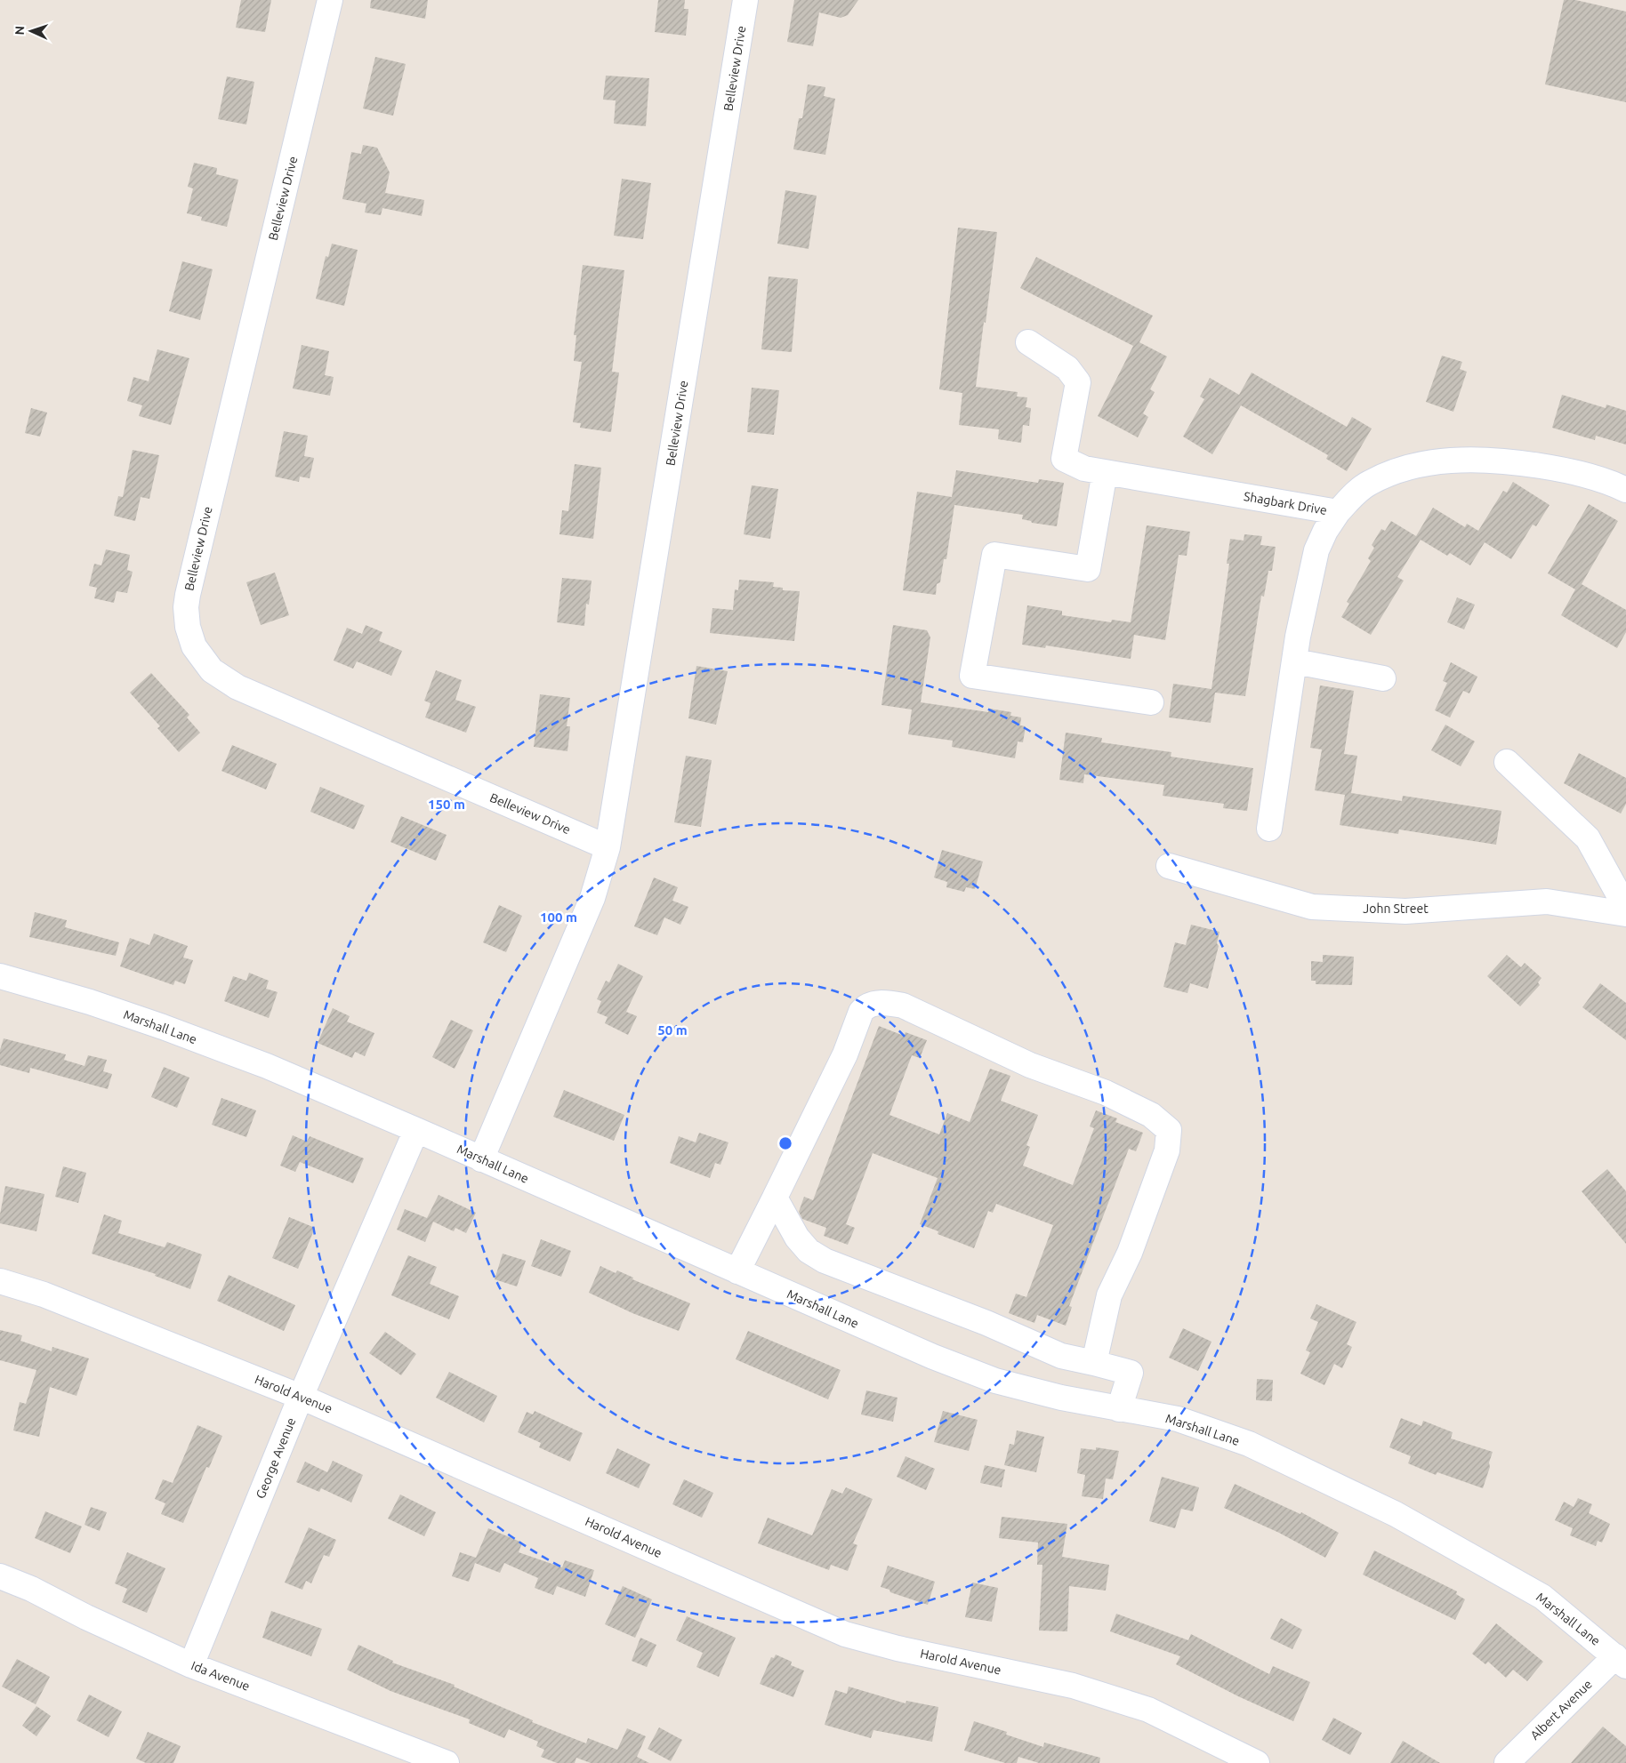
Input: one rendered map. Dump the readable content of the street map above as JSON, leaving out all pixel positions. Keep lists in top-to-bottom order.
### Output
{
  "streets": {
    "street": [
      "Belleview Drive",
      "Shagbark Drive",
      "John Street",
      "Marshall Lane",
      "Harold Avenue",
      "George Avenue",
      "Ida Avenue",
      "Albert Avenue"
    ]
  },
  "crossings": [
    ["Belleview Drive", "Marshall Lane"],
    ["Marshall Lane", "George Avenue"],
    ["Marshall Lane", "Albert Avenue"],
    ["Harold Avenue", "George Avenue"],
    ["George Avenue", "Ida Avenue"]
  ],
  "north": "left",
  "rings": ["150 m", "100 m", "50 m"]
}
